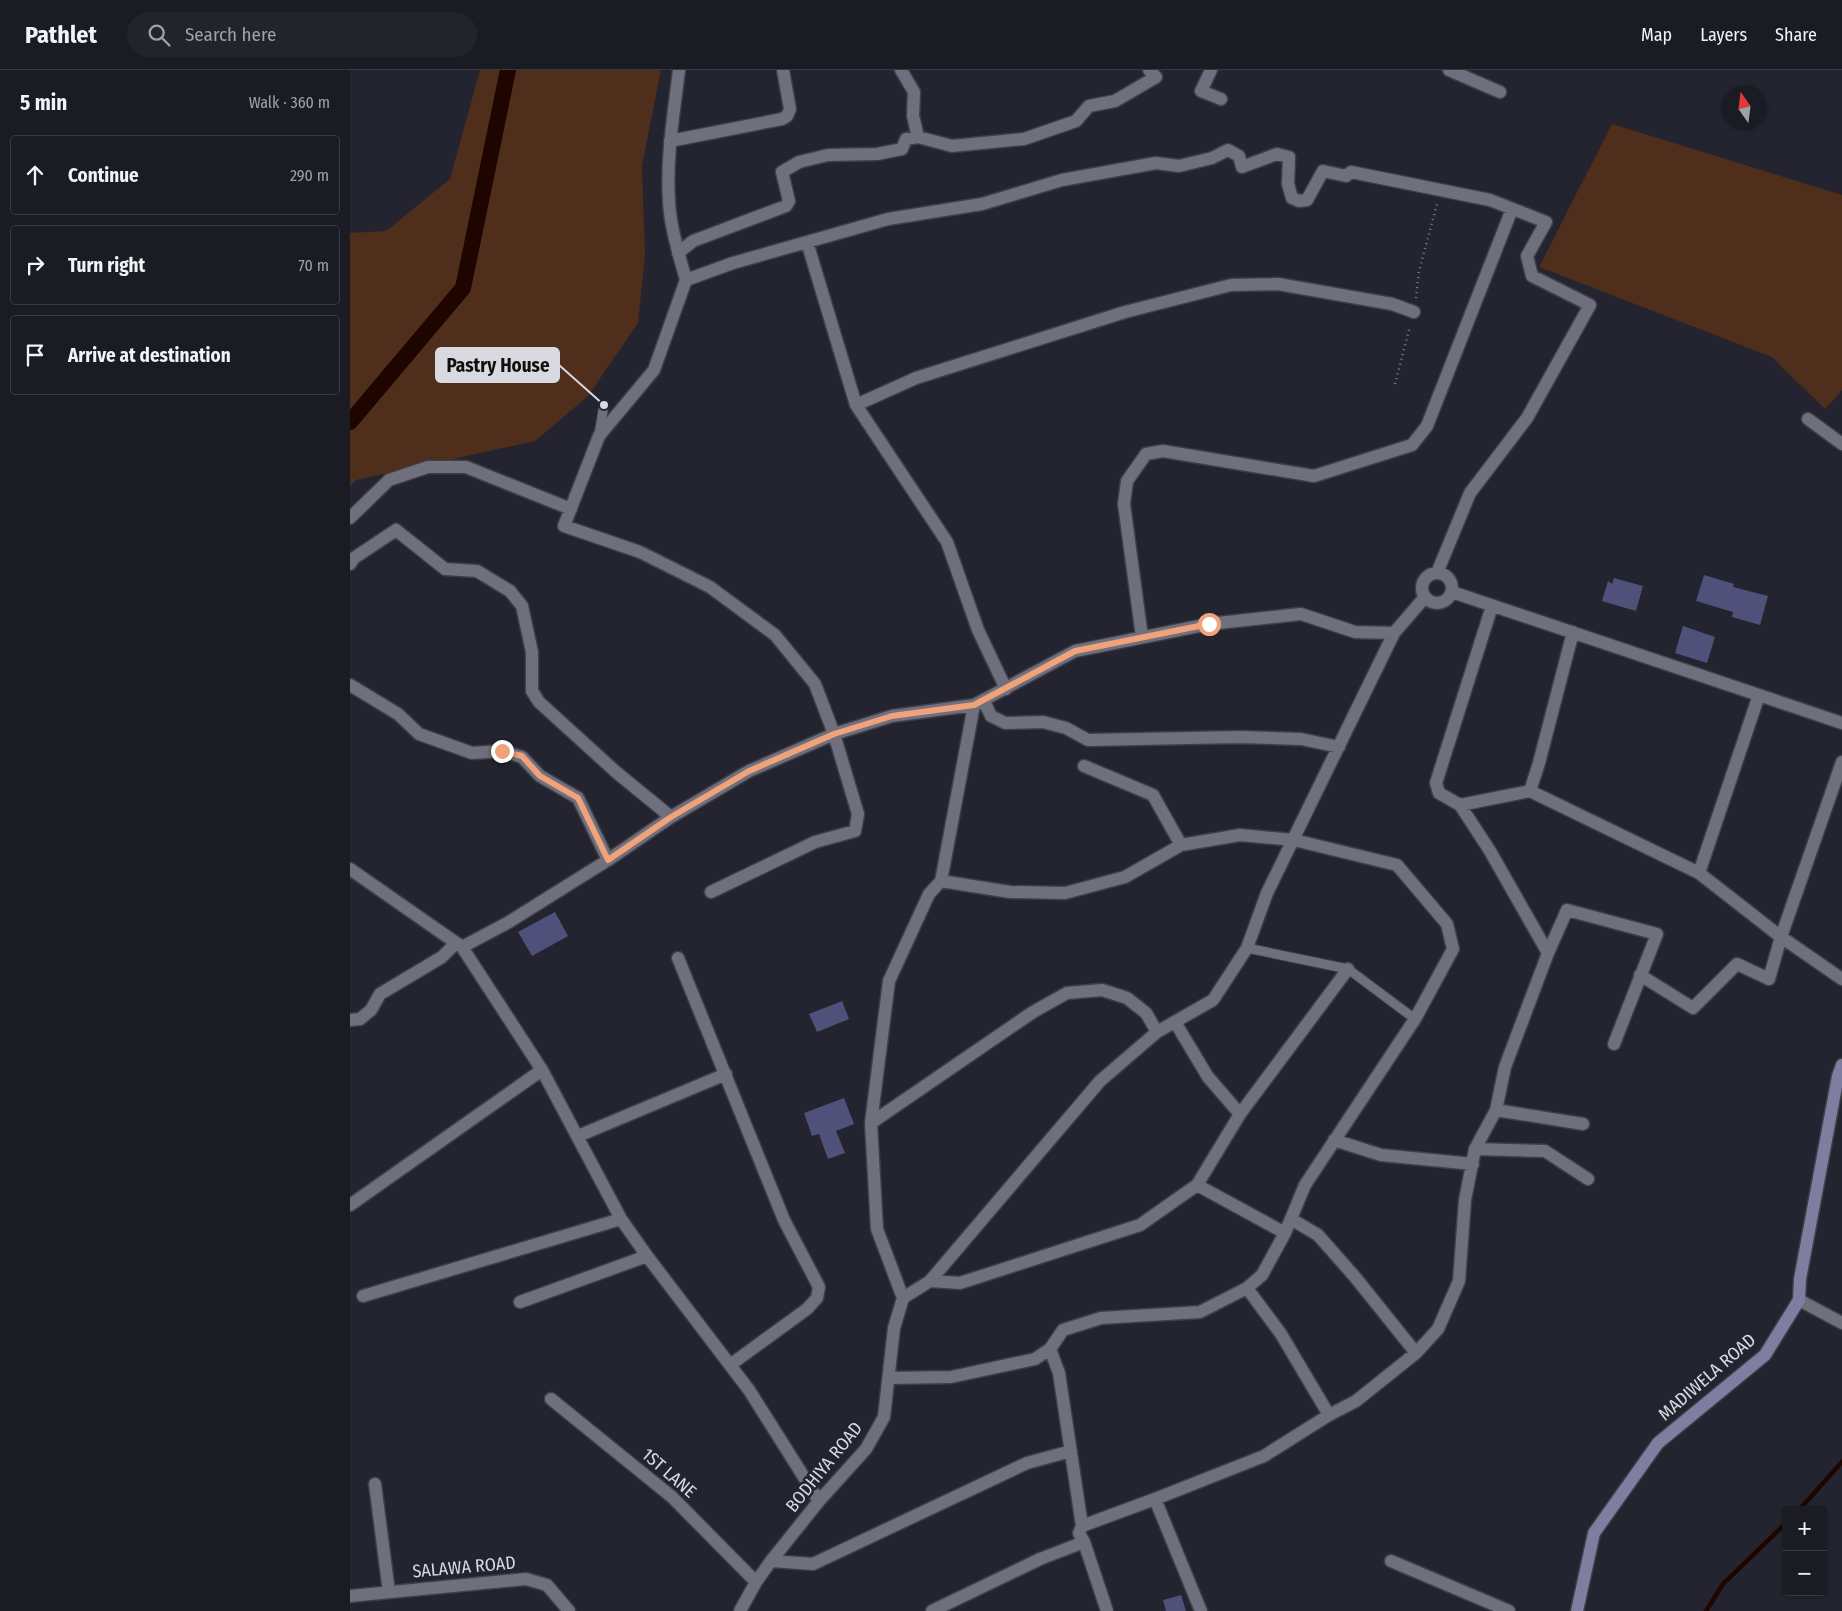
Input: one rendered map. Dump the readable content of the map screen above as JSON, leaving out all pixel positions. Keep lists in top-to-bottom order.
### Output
{
  "streets": {
    "main road": ["MADIWELA ROAD"],
    "street": ["BODHIYA ROAD", "1ST LANE", "SALAWA ROAD"]
  },
  "crossings": [
    ["BODHIYA ROAD", "1ST LANE"]
  ],
  "places": ["Pastry House"],
  "north": "top",
  "page": {
    "header": "Pathlet",
    "search": "Search here",
    "nav": ["Map", "Layers", "Share"],
    "heading": ["5 min", "Walk · 360 m"],
    "list": [
      ["Continue", "290 m"],
      ["Turn right", "70 m"],
      "Arrive at destination"
    ],
    "map_buttons": ["+", "−"]
  }
}
